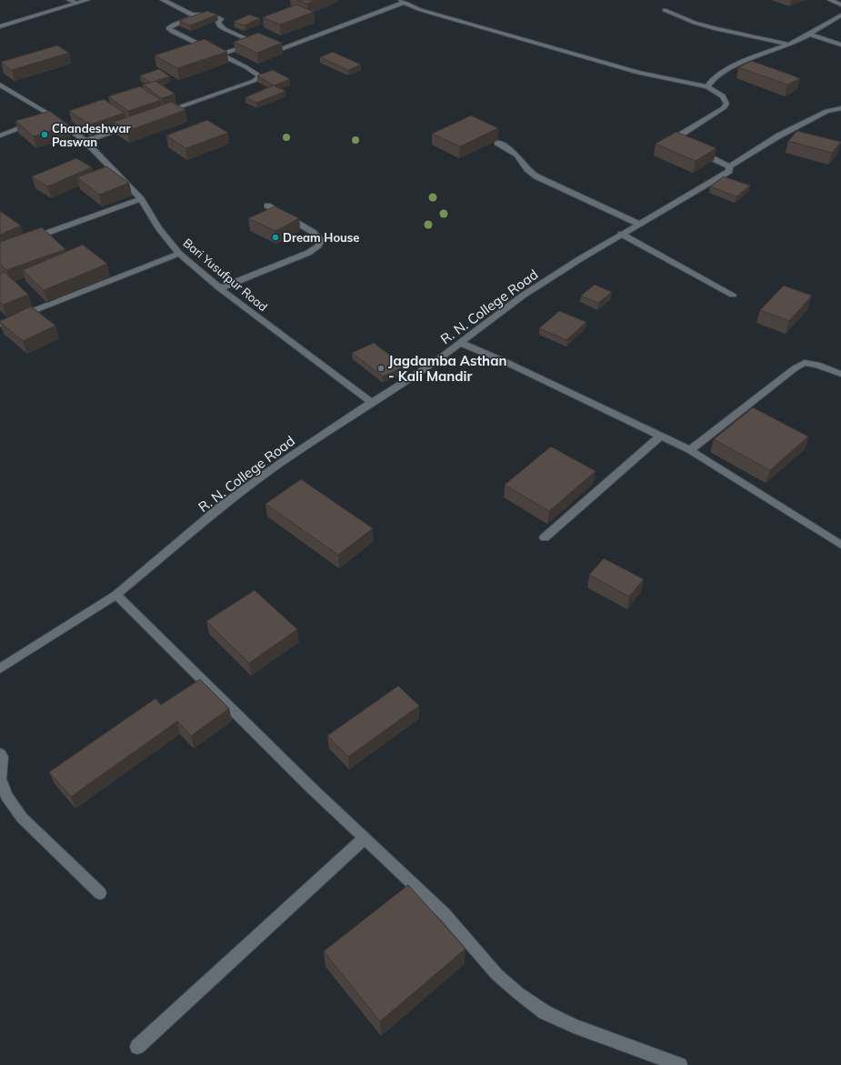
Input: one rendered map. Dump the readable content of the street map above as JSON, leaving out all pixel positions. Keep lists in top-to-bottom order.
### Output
{
  "streets": {
    "street": ["Bari Yusufpur Road", "R. N. College Road"]
  },
  "crossings": [
    ["Bari Yusufpur Road", "R. N. College Road"]
  ],
  "places": ["Chandeshwar Paswan", "Dream House", "Jagdamba Asthan - Kali Mandir"]
}
